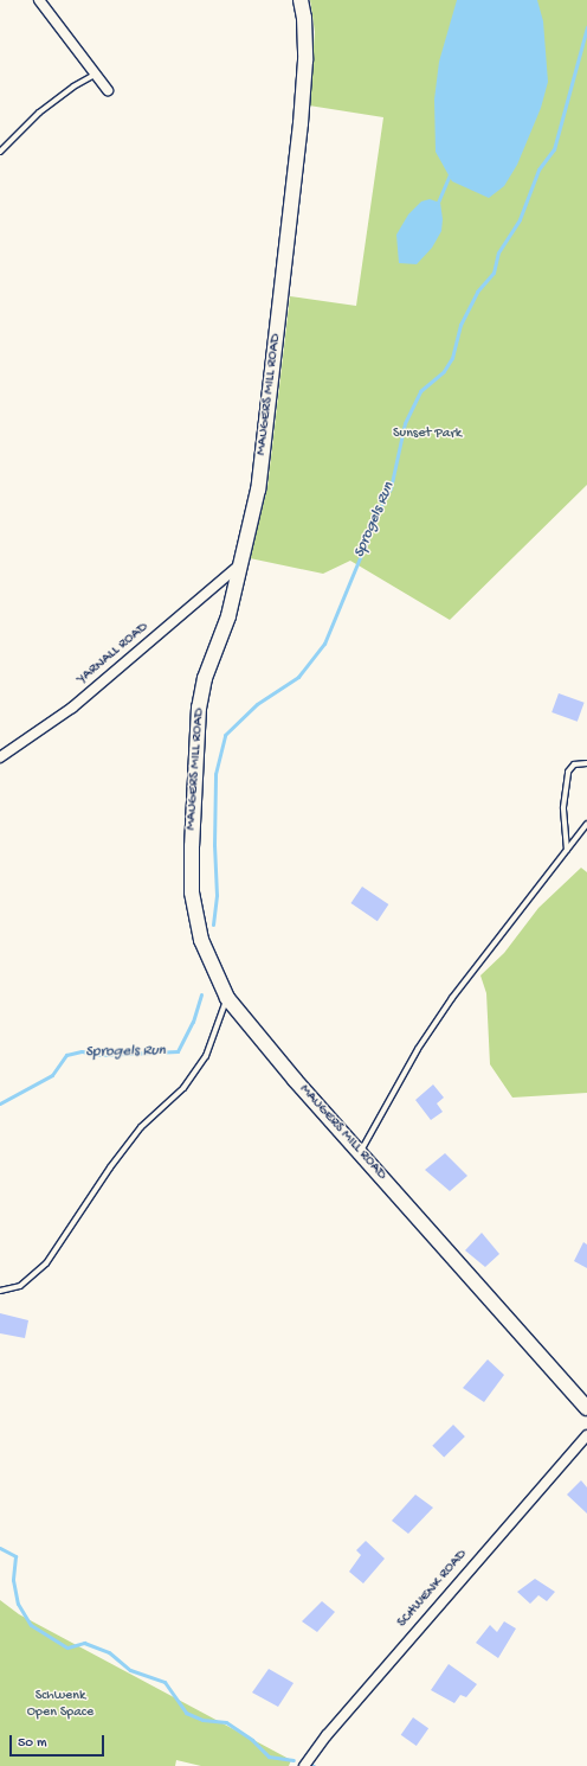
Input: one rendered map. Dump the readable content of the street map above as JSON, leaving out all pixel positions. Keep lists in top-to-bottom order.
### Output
{
  "streets": {
    "street": ["MAUGERS MILL ROAD", "YARNALL ROAD", "SCHWENK ROAD"]
  },
  "crossings": [
    ["MAUGERS MILL ROAD", "YARNALL ROAD"]
  ],
  "water": ["Sprogels Run"],
  "parks": ["Sunset Park", "Schwenk Open Space"],
  "scale_bar": "50 m"
}
